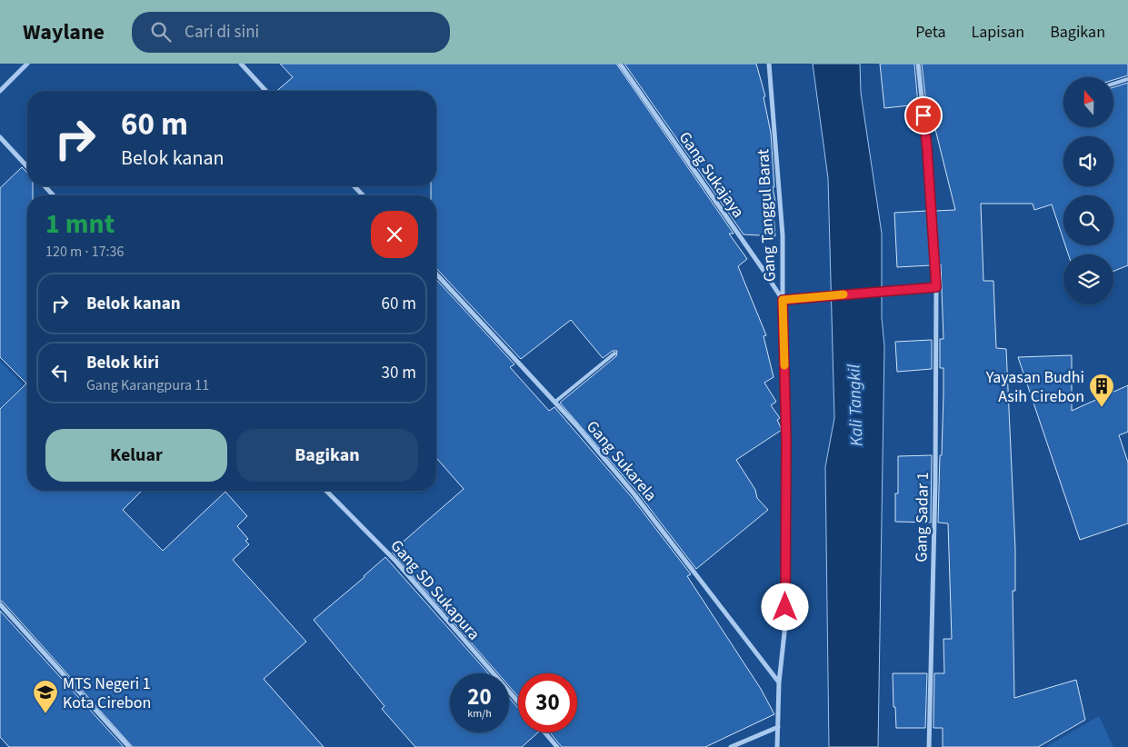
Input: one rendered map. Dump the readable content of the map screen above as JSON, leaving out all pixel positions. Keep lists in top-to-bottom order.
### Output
{
  "streets": {
    "street": [
      "Gang Sukajaya",
      "Gang Tanggul Barat",
      "Gang Sukarela",
      "Gang Sadar 1",
      "Gang SD Sukapura"
    ]
  },
  "crossings": [
    ["Gang Sukajaya", "Gang Tanggul Barat"],
    ["Gang Tanggul Barat", "Gang Sukarela"]
  ],
  "water": ["Kali Tangkil"],
  "places": {
    "building": ["Yayasan Budhi Asih Cirebon"],
    "school or university": ["MTS Negeri 1 Kota Cirebon"]
  },
  "north": "top",
  "page": {
    "header": "Waylane",
    "search": "Cari di sini",
    "nav": ["Peta", "Lapisan", "Bagikan"],
    "turn": ["60 m", "Belok kanan"],
    "heading": ["1 mnt", "120 m · 17:36"],
    "list": [
      {
        "name": "Belok kanan",
        "value": "60 m"
      },
      {
        "name": "Belok kiri",
        "note": "Gang Karangpura 11",
        "value": "30 m"
      }
    ],
    "buttons": ["Keluar", "Bagikan"],
    "speed": "20 km/h",
    "limit": "30"
  }
}
